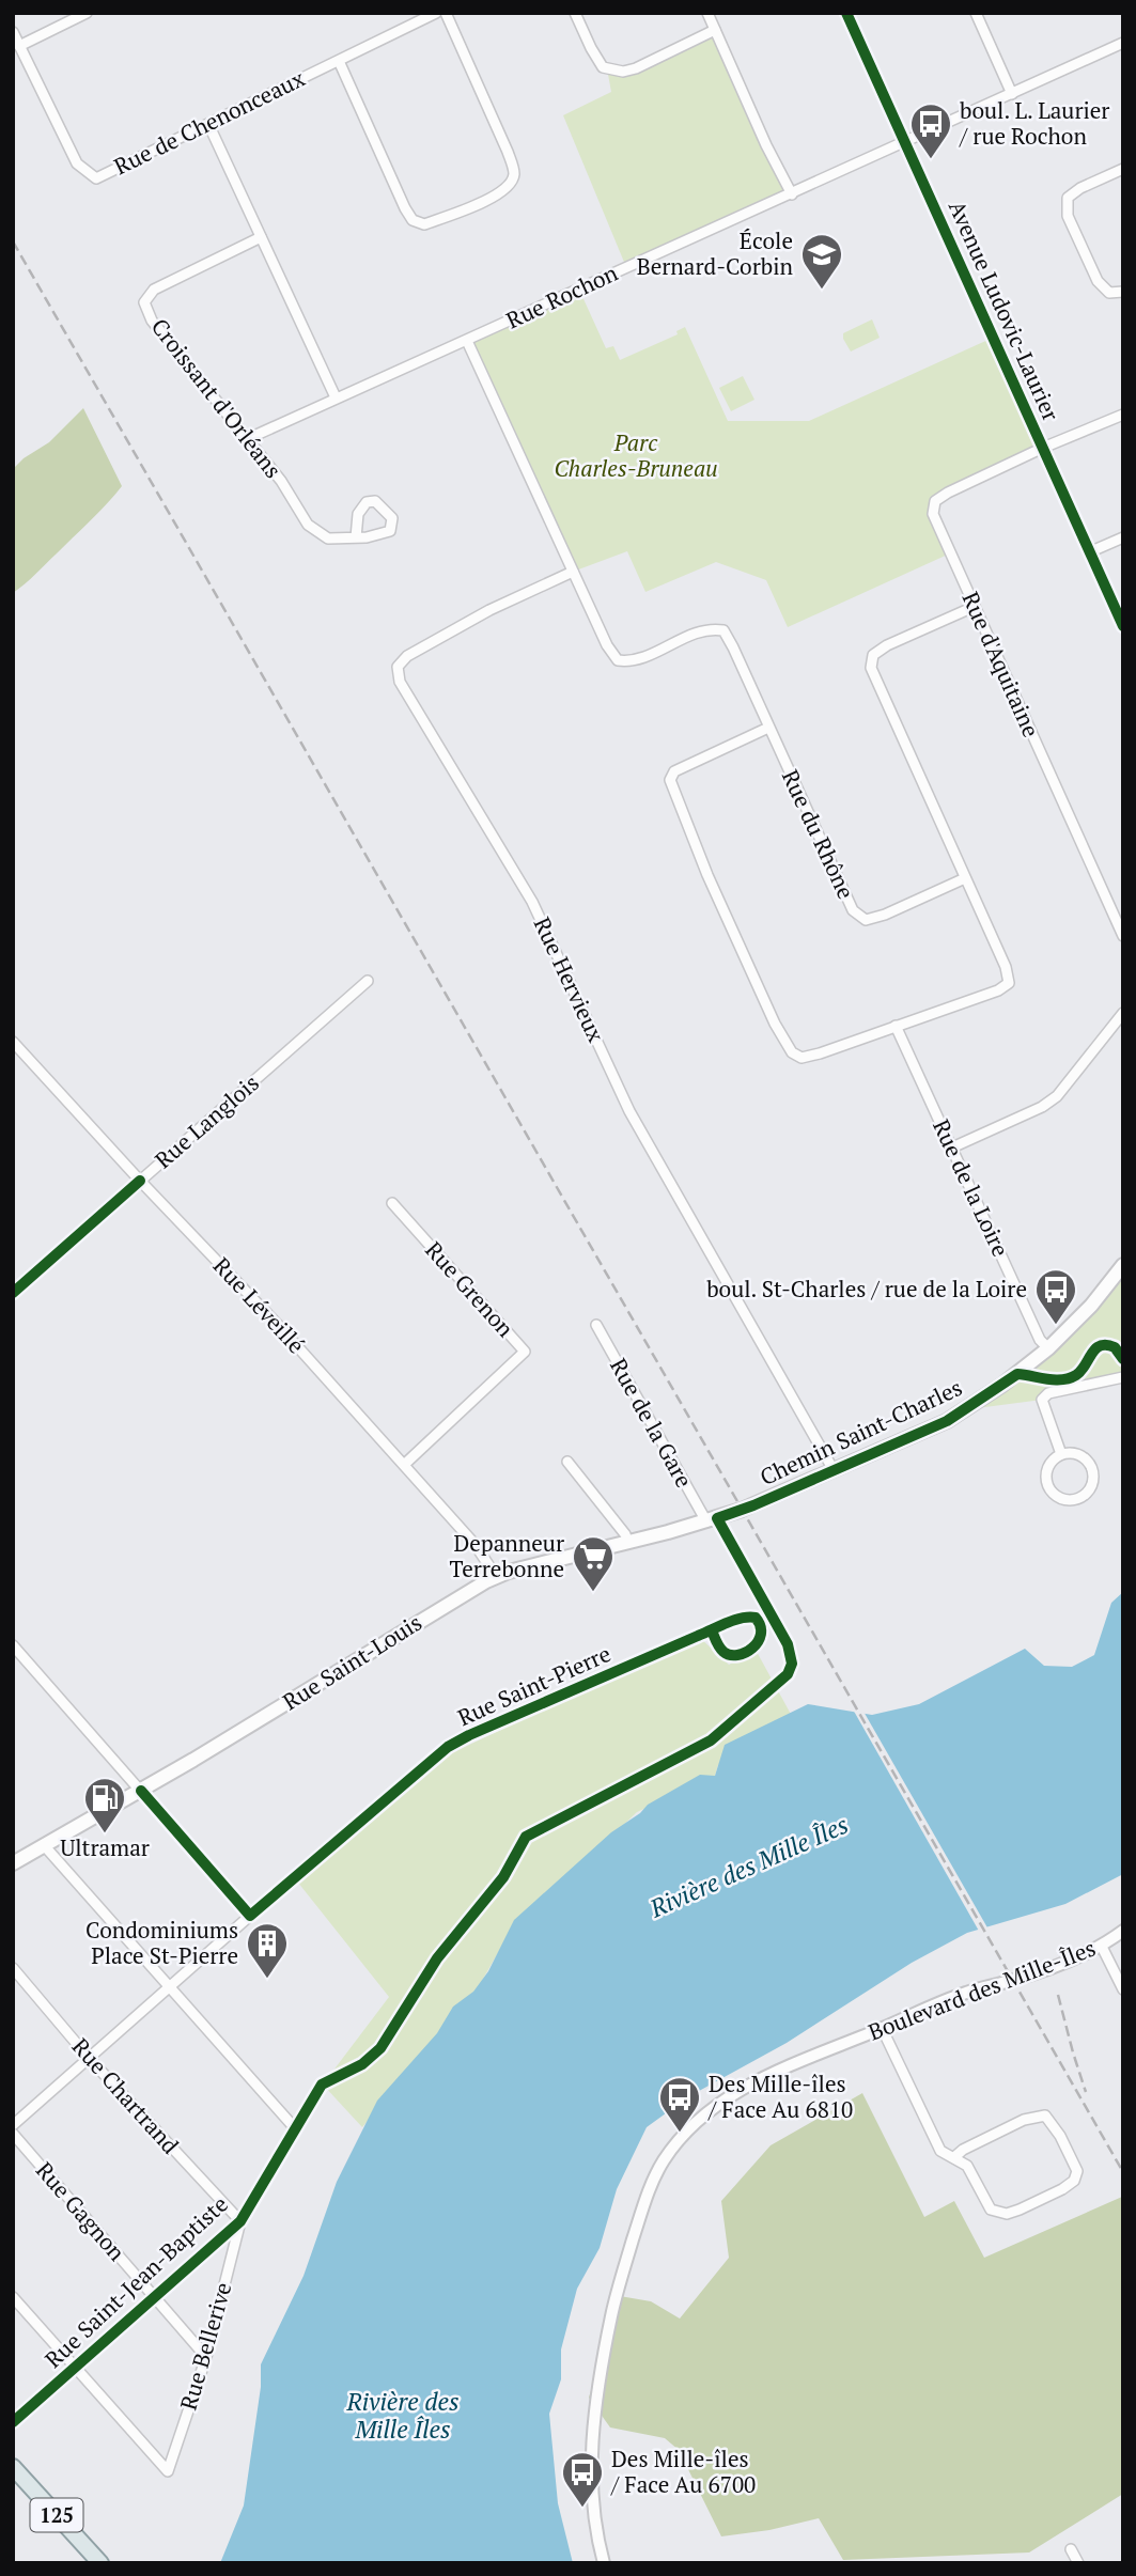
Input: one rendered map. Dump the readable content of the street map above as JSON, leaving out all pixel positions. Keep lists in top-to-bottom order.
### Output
{
  "streets": {
    "main road": ["Chemin Saint-Charles", "Rue Saint-Louis", "125"],
    "street": [
      "Rue de Chenonceaux",
      "Rue Rochon",
      "Avenue Ludovic-Laurier",
      "Croissant d'Orléans",
      "Rue d'Aquitaine",
      "Rue du Rhône",
      "Rue Hervieux",
      "Rue Langlois",
      "Rue de la Loire",
      "Rue Grenon",
      "Rue Léveillé",
      "Rue de la Gare",
      "Rue Saint-Pierre",
      "Boulevard des Mille-Îles",
      "Rue Chartrand",
      "Rue Gagnon",
      "Rue Saint-Jean-Baptiste",
      "Rue Bellerive"
    ]
  },
  "crossings": [
    ["Rue Rochon", "Avenue Ludovic-Laurier"],
    ["Rue Rochon", "Croissant d'Orléans"],
    ["Avenue Ludovic-Laurier", "Rue d'Aquitaine"],
    ["Rue Hervieux", "Chemin Saint-Charles"],
    ["Rue Langlois", "Rue Léveillé"],
    ["Rue de la Loire", "Chemin Saint-Charles"],
    ["Rue Grenon", "Rue Léveillé"],
    ["Rue Léveillé", "Rue Saint-Louis"],
    ["Rue de la Gare", "Chemin Saint-Charles"],
    ["Rue de la Gare", "Rue Saint-Louis"],
    ["Chemin Saint-Charles", "Rue Saint-Louis"],
    ["Rue Saint-Pierre", "Rue Chartrand"],
    ["Rue Chartrand", "Rue Saint-Jean-Baptiste"],
    ["Rue Chartrand", "Rue Bellerive"],
    ["Rue Gagnon", "Rue Saint-Jean-Baptiste"],
    ["Rue Gagnon", "Rue Bellerive"],
    ["Rue Saint-Jean-Baptiste", "Rue Bellerive"]
  ],
  "water": ["Rivière des Mille Îles"],
  "parks": ["Parc Charles-Bruneau"],
  "places": {
    "bus stop": [
      "boul. L. Laurier / rue Rochon",
      "boul. St-Charles / rue de la Loire",
      "Des Mille-îles / Face Au 6810",
      "Des Mille-îles / Face Au 6700"
    ],
    "school or university": ["École Bernard-Corbin"],
    "supermarket": ["Depanneur Terrebonne"],
    "fuel station": ["Ultramar"],
    "building": ["Condominiums Place St-Pierre"]
  }
}
